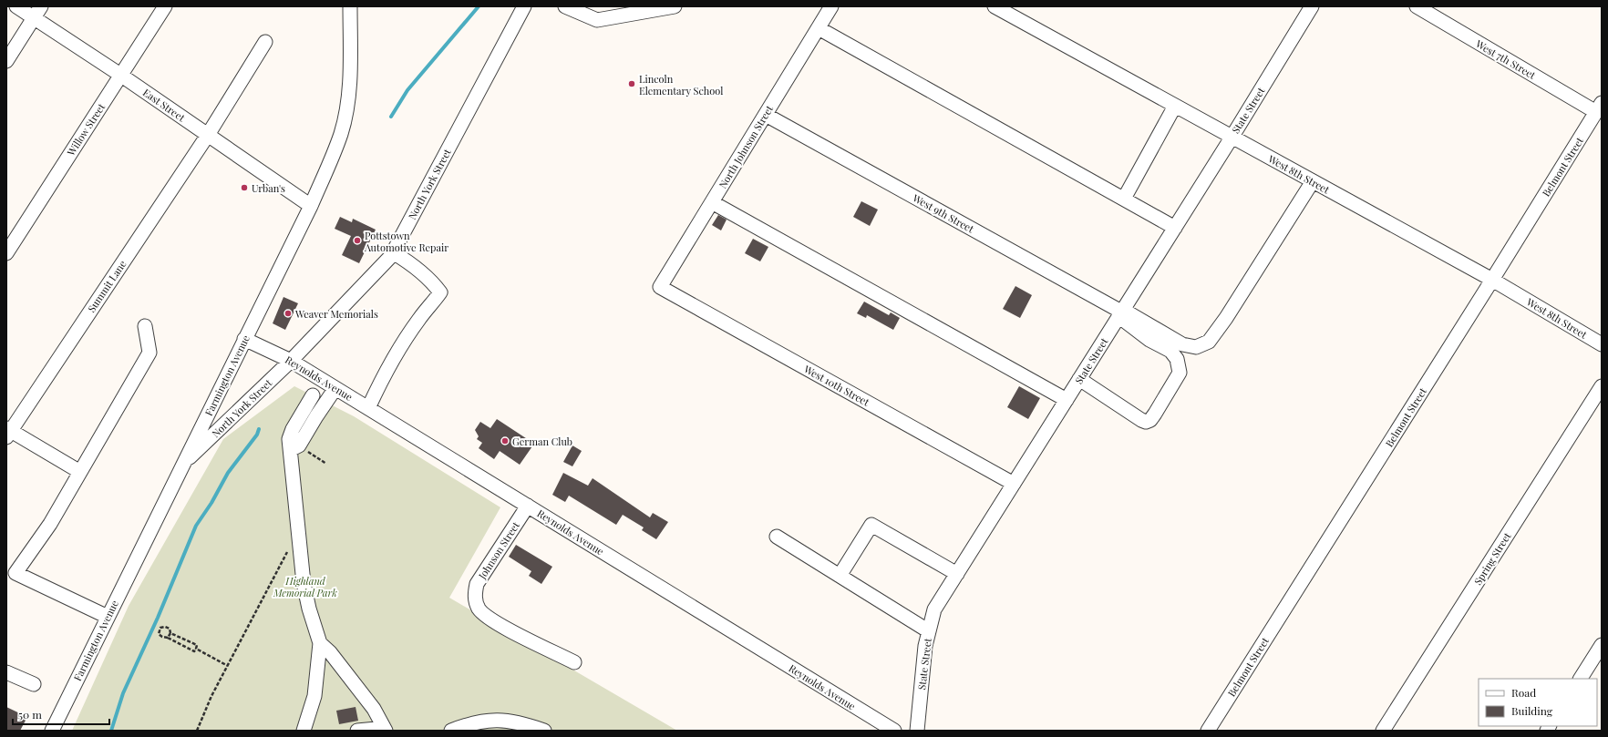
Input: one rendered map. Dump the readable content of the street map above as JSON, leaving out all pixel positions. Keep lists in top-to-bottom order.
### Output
{
  "streets": {
    "street": [
      "West 7th Street",
      "East Street",
      "State Street",
      "Willow Street",
      "North Johnson Street",
      "Belmont Street",
      "West 8th Street",
      "North York Street",
      "West 9th Street",
      "Summit Lane",
      "Farmington Avenue",
      "Reynolds Avenue",
      "West 10th Street",
      "Johnson Street",
      "Spring Street"
    ]
  },
  "crossings": [
    ["West 7th Street", "Belmont Street"],
    ["East Street", "Willow Street"],
    ["East Street", "Summit Lane"],
    ["East Street", "Farmington Avenue"],
    ["State Street", "West 8th Street"],
    ["State Street", "West 9th Street"],
    ["State Street", "West 10th Street"],
    ["North Johnson Street", "West 9th Street"],
    ["North Johnson Street", "West 10th Street"],
    ["Belmont Street", "West 8th Street"],
    ["North York Street", "Farmington Avenue"],
    ["North York Street", "Reynolds Avenue"],
    ["Farmington Avenue", "Reynolds Avenue"],
    ["Reynolds Avenue", "Johnson Street"]
  ],
  "parks": ["Highland Memorial Park"],
  "places": [
    "Lincoln Elementary School",
    "Urban's",
    "Pottstown Automotive Repair",
    "Weaver Memorials",
    "German Club"
  ],
  "legend": ["Road", "Building"],
  "scale_bar": "50 m"
}
